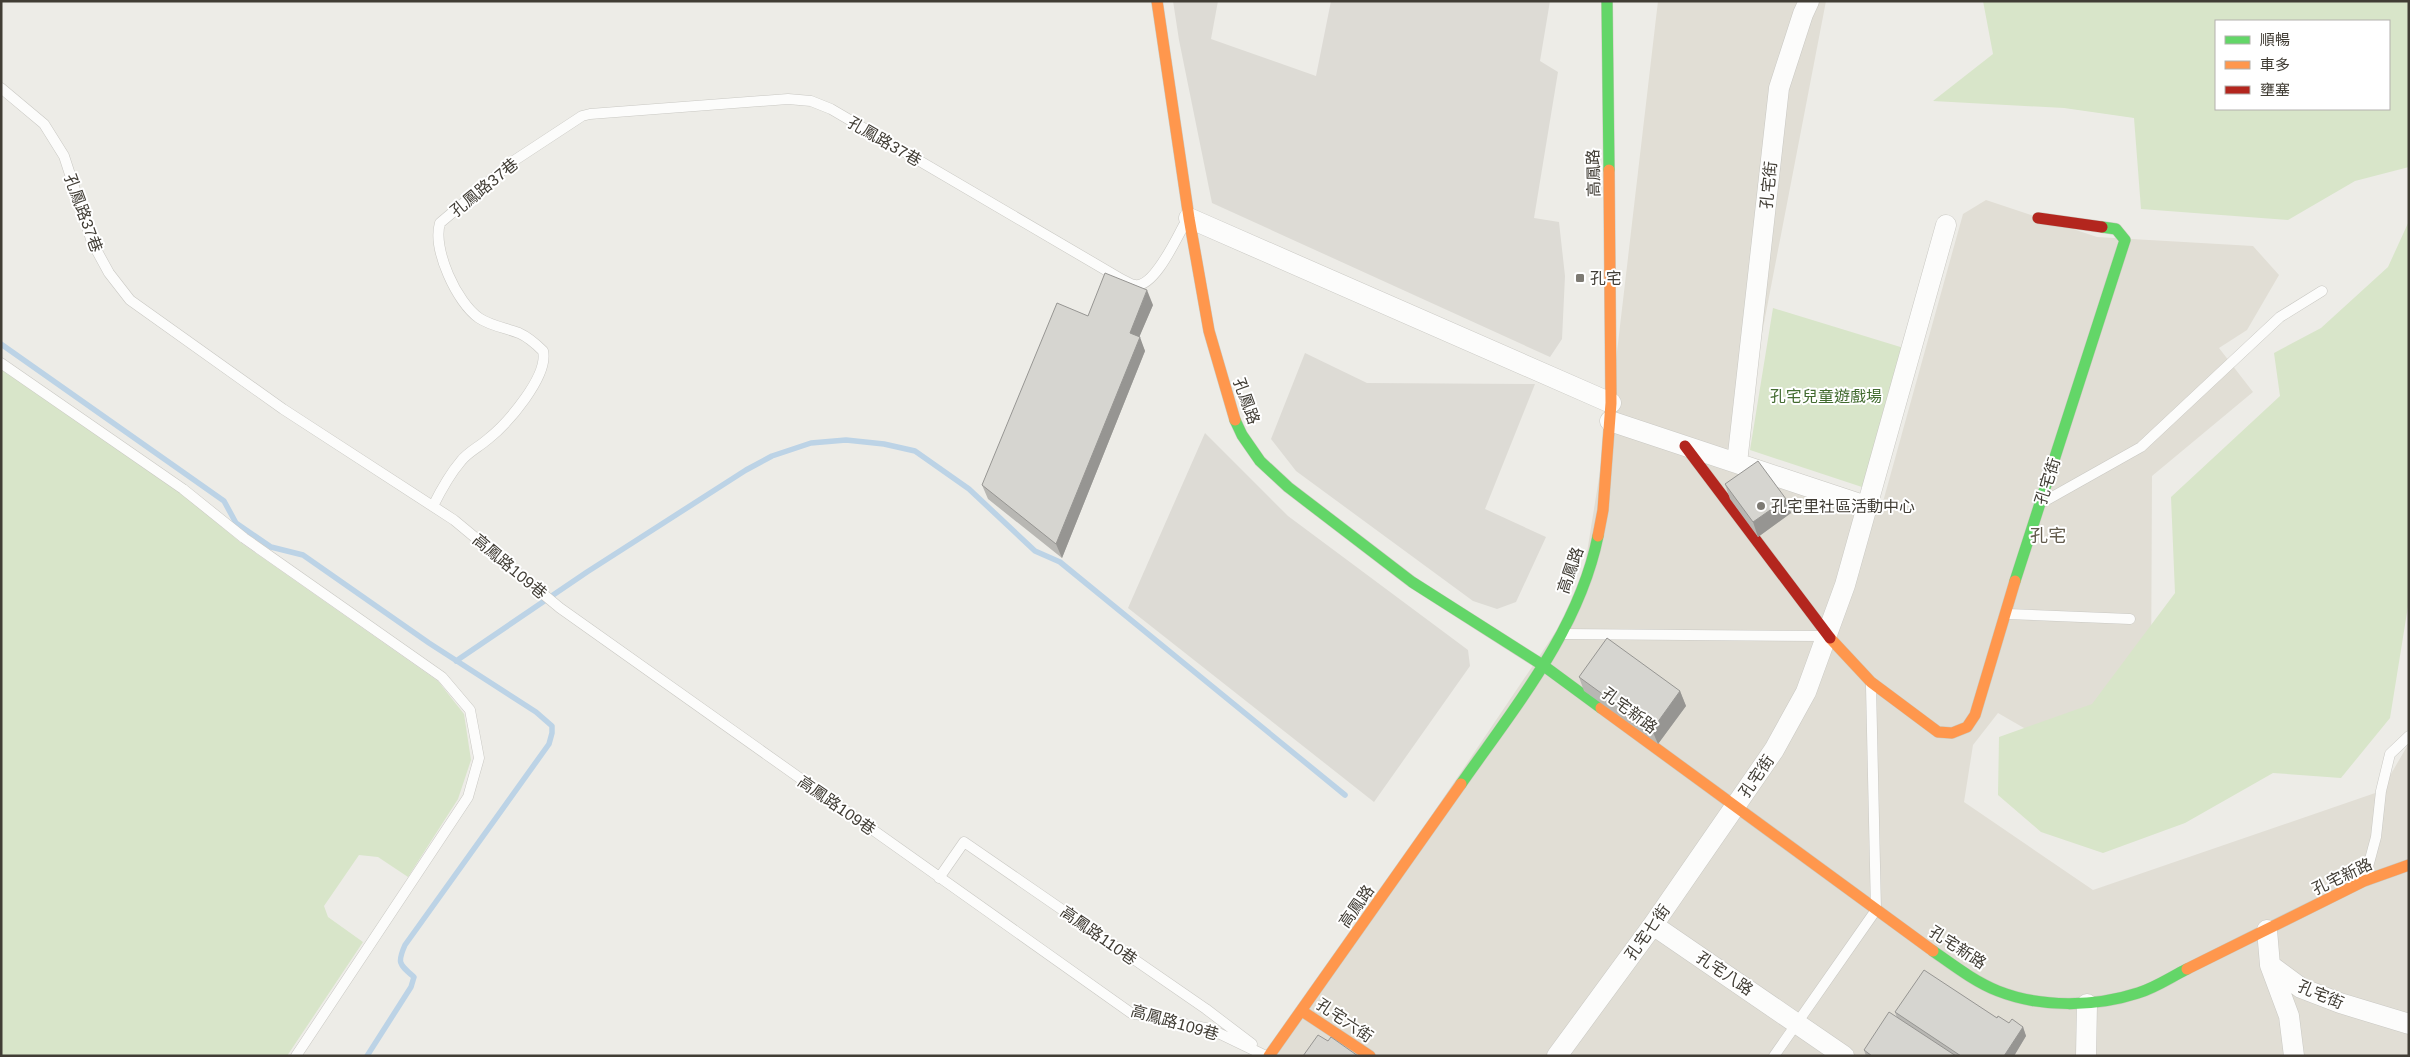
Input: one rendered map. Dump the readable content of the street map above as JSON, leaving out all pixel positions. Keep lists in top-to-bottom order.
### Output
{
  "streets": {
    "street": [
      "高鳳路",
      "孔宅街",
      "孔鳳路",
      "孔宅新路",
      "孔宅七街",
      "孔宅八路",
      "孔宅六街"
    ],
    "lane": ["孔鳳路37巷", "高鳳路109巷", "高鳳路110巷"]
  },
  "crossings": [
    ["孔鳳路37巷", "孔鳳路"],
    ["孔鳳路37巷", "高鳳路109巷"],
    ["高鳳路", "孔鳳路"],
    ["高鳳路", "高鳳路109巷"],
    ["高鳳路", "孔宅新路"],
    ["高鳳路", "高鳳路110巷"],
    ["高鳳路", "孔宅六街"],
    ["孔宅街", "孔宅新路"],
    ["孔宅街", "孔宅七街"],
    ["孔鳳路", "孔宅新路"],
    ["高鳳路109巷", "高鳳路110巷"],
    ["孔宅新路", "孔宅七街"],
    ["孔宅七街", "孔宅八路"]
  ],
  "districts": ["孔宅"],
  "parks": ["孔宅兒童遊戲場"],
  "places": {
    "transit": ["孔宅"],
    "other": ["孔宅里社區活動中心"]
  },
  "legend": ["順暢", "車多", "壅塞"]
}
